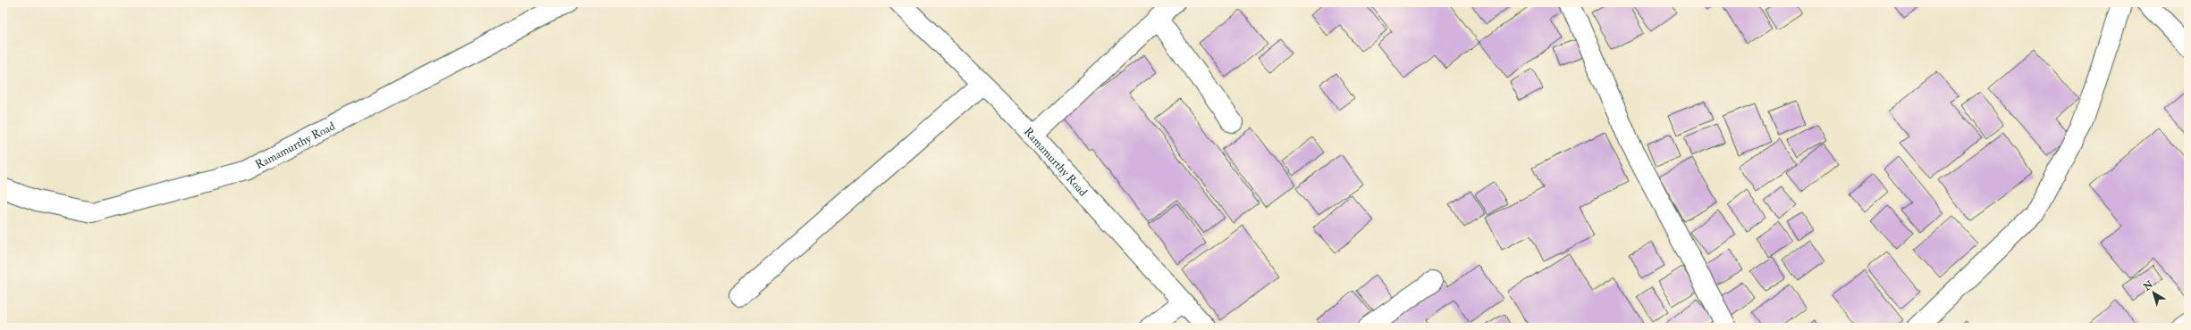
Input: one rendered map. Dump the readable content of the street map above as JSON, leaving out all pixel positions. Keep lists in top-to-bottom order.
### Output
{
  "streets": {
    "street": ["Ramamurthy Road"]
  },
  "north": "top left"
}
